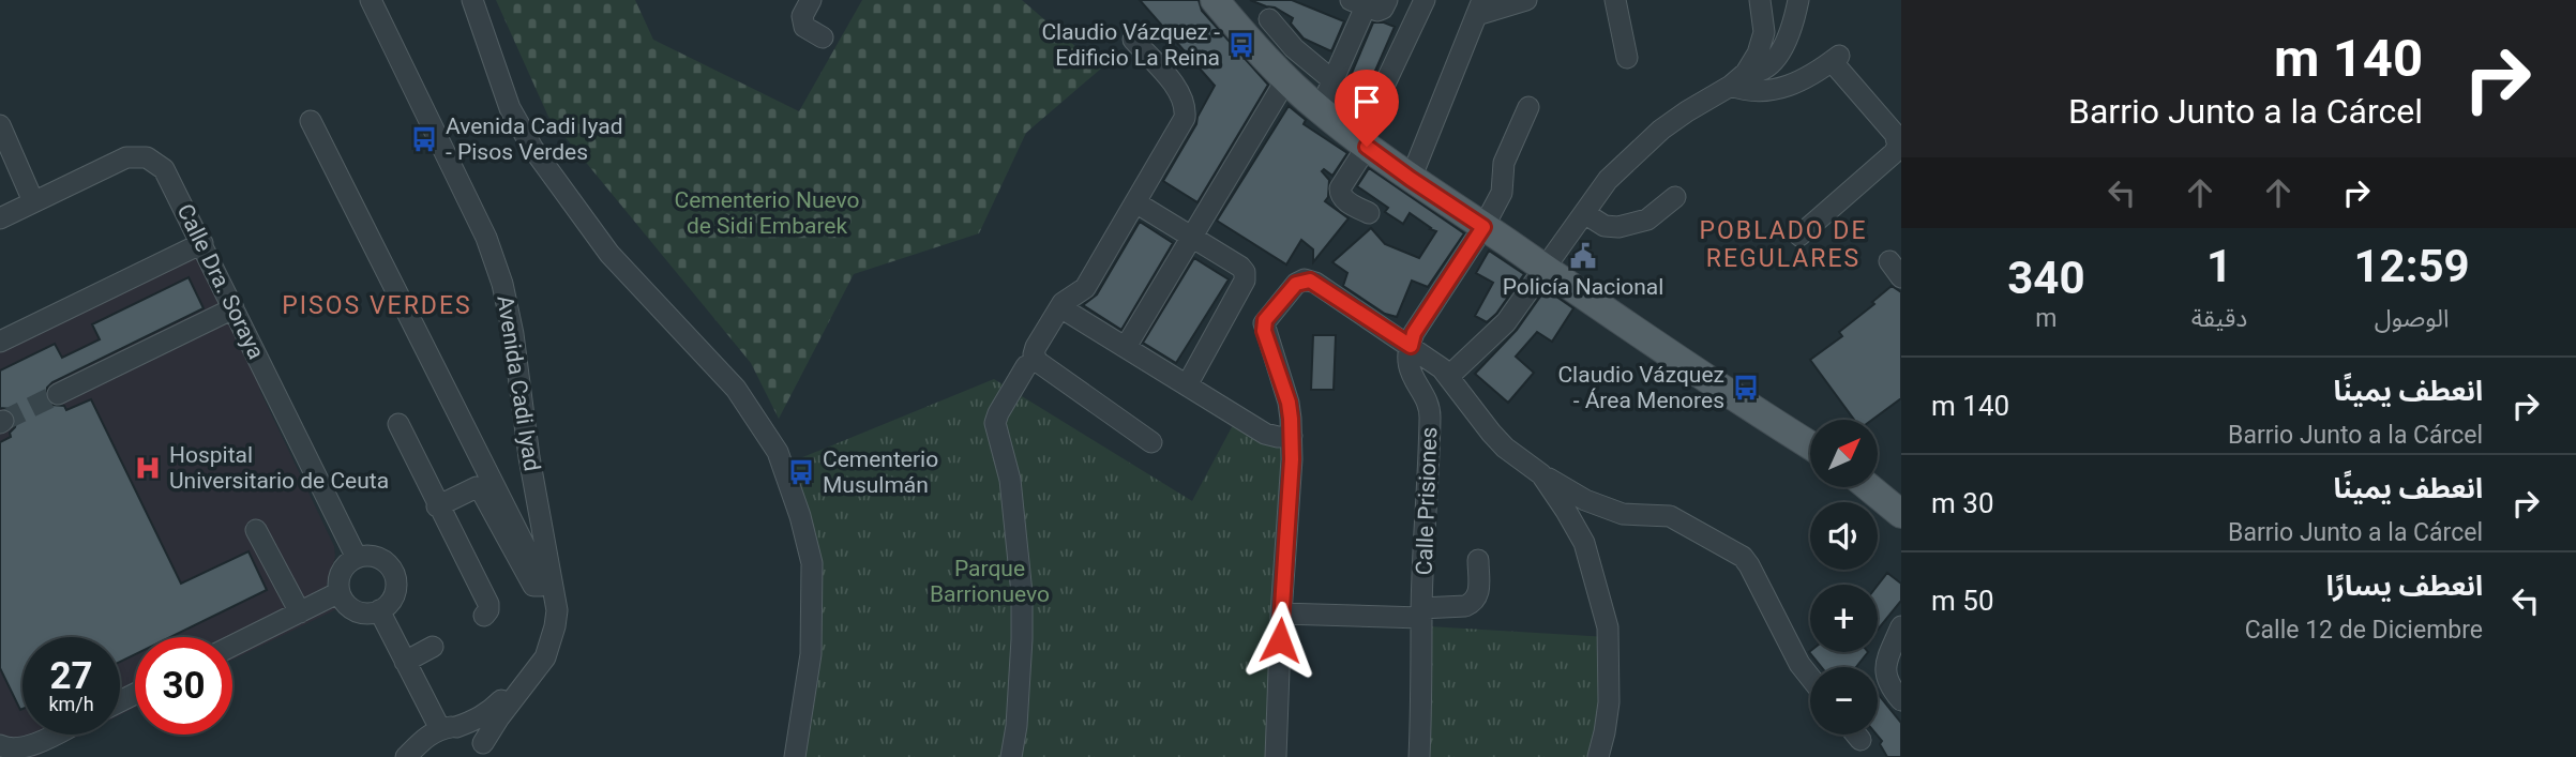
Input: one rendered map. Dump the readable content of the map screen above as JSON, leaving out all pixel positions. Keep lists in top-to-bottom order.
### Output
{
  "streets": {
    "street": ["Calle Dra. Soraya", "Avenida Cadi Iyad", "Calle Prisiones"]
  },
  "districts": ["POBLADO DE REGULARES", "PISOS VERDES"],
  "parks": ["Cementerio Nuevo de Sidi Embarek", "Parque Barrionuevo"],
  "places": {
    "bus stop": [
      "Claudio Vázquez - Edificio La Reina",
      "Avenida Cadi Iyad - Pisos Verdes",
      "Claudio Vázquez - Área Menores",
      "Cementerio Musulmán"
    ],
    "public building": ["Policía Nacional"],
    "hospital": ["Hospital Universitario de Ceuta"]
  },
  "north": "top right",
  "page": {
    "turn": ["140 m", "Barrio Junto a la Cárcel"],
    "eta": [
      "12:59",
      "الوصول",
      "1",
      "دقيقة",
      "340",
      "m"
    ],
    "list": [
      {
        "name": "انعطف يمينًا",
        "note": "Barrio Junto a la Cárcel",
        "value": "140 m"
      },
      {
        "name": "انعطف يمينًا",
        "note": "Barrio Junto a la Cárcel",
        "value": "30 m"
      },
      {
        "name": "انعطف يسارًا",
        "note": "Calle 12 de Diciembre",
        "value": "50 m"
      }
    ],
    "map_buttons": ["+", "−"],
    "speed": "27 km/h",
    "limit": "30"
  }
}
